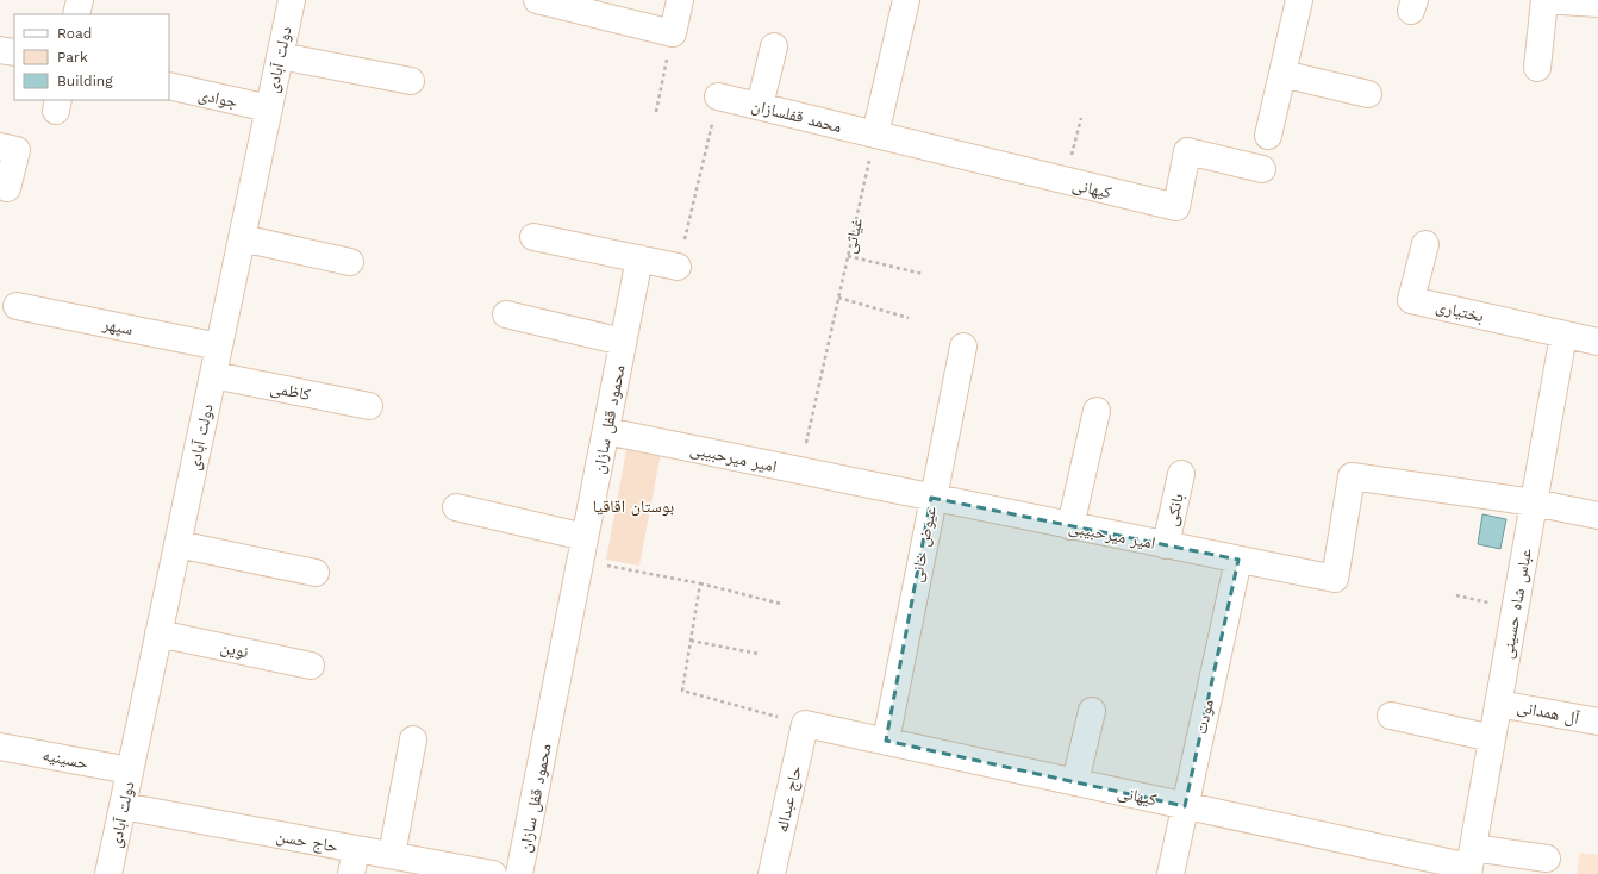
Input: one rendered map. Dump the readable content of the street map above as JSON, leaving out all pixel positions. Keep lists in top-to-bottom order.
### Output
{
  "streets": {
    "street": [
      "دولت آبادی",
      "جوادی",
      "محمد قفلسازان",
      "کیهانی",
      "بختیاری",
      "سپهر",
      "کاظمی",
      "محمود قفل سازان",
      "امیر میرحبیبی",
      "بانکی",
      "عیوض خانی",
      "عباس شاه حسینی",
      "نوین",
      "آل همدانی",
      "مودت",
      "حسینیه",
      "حاج عبداله",
      "حاج حسن"
    ],
    "path": ["غیاثی"]
  },
  "crossings": [
    ["دولت آبادی", "جوادی"],
    ["دولت آبادی", "سپهر"],
    ["دولت آبادی", "کاظمی"],
    ["دولت آبادی", "نوین"],
    ["دولت آبادی", "حسینیه"],
    ["دولت آبادی", "حاج حسن"],
    ["محمد قفلسازان", "کیهانی"],
    ["محمد قفلسازان", "غیاثی"],
    ["کیهانی", "غیاثی"],
    ["کیهانی", "عیوض خانی"],
    ["کیهانی", "عباس شاه حسینی"],
    ["کیهانی", "مودت"],
    ["کیهانی", "حاج عبداله"],
    ["غیاثی", "امیر میرحبیبی"],
    ["بختیاری", "عباس شاه حسینی"],
    ["محمود قفل سازان", "امیر میرحبیبی"],
    ["امیر میرحبیبی", "بانکی"],
    ["امیر میرحبیبی", "عیوض خانی"],
    ["امیر میرحبیبی", "عباس شاه حسینی"],
    ["امیر میرحبیبی", "مودت"],
    ["عباس شاه حسینی", "آل همدانی"]
  ],
  "parks": ["بوستان اقاقیا"],
  "legend": ["Road", "Park", "Building"]
}
